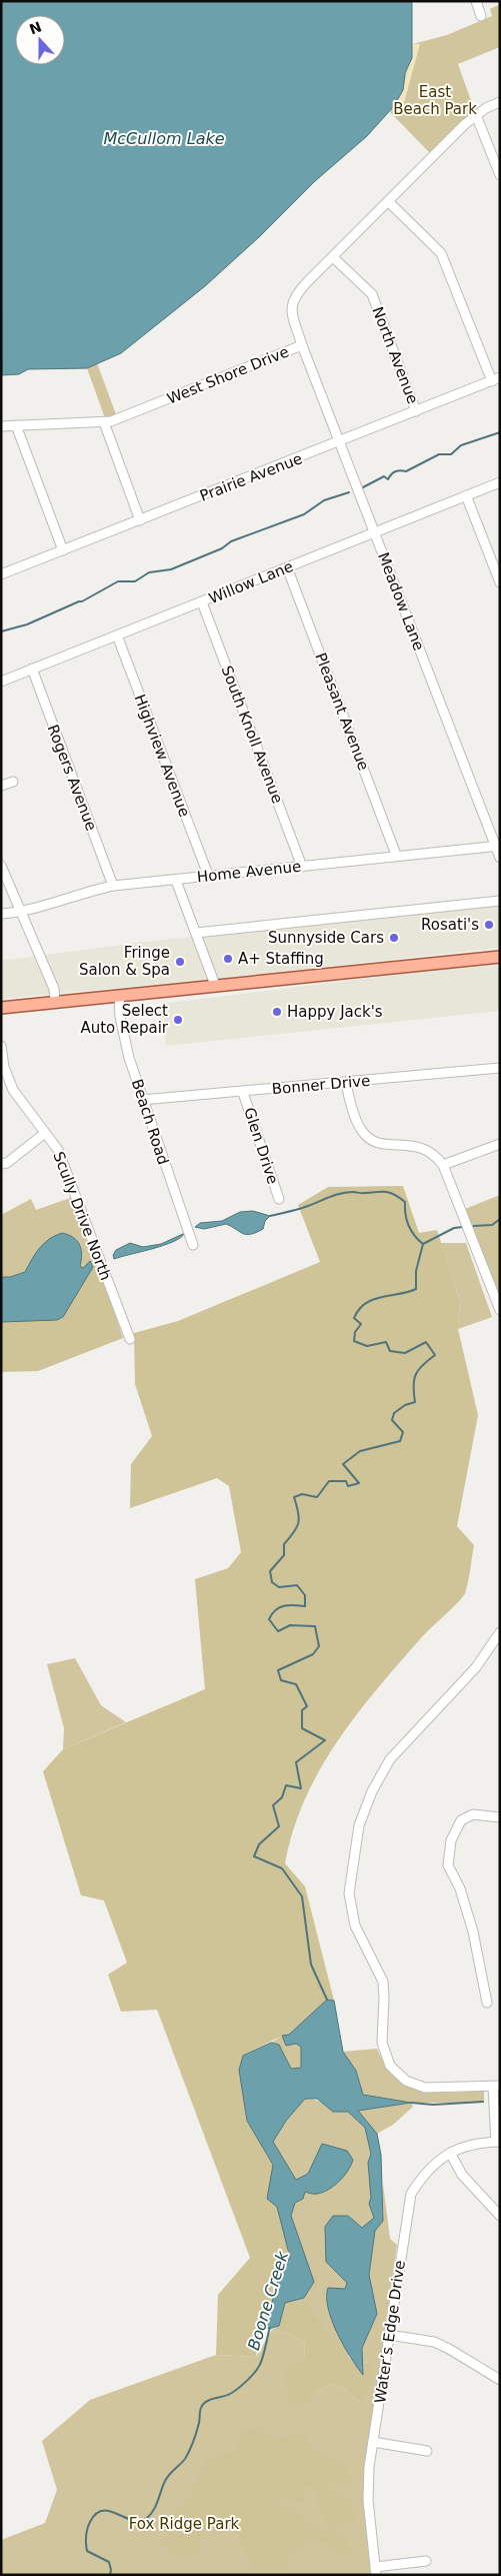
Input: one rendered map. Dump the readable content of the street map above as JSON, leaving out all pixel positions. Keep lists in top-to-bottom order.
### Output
{
  "streets": {
    "street": [
      "North Avenue",
      "West Shore Drive",
      "Prairie Avenue",
      "Willow Lane",
      "Meadow Lane",
      "Pleasant Avenue",
      "South Knoll Avenue",
      "Highview Avenue",
      "Rogers Avenue",
      "Home Avenue",
      "Bonner Drive",
      "Beach Road",
      "Glen Drive",
      "Scully Drive North",
      "Water’s Edge Drive"
    ]
  },
  "crossings": [
    ["North Avenue", "West Shore Drive"],
    ["North Avenue", "Prairie Avenue"],
    ["West Shore Drive", "Meadow Lane"],
    ["Prairie Avenue", "Meadow Lane"],
    ["Willow Lane", "Meadow Lane"],
    ["Willow Lane", "Pleasant Avenue"],
    ["Willow Lane", "South Knoll Avenue"],
    ["Willow Lane", "Highview Avenue"],
    ["Willow Lane", "Rogers Avenue"],
    ["Meadow Lane", "Home Avenue"],
    ["Pleasant Avenue", "Home Avenue"],
    ["South Knoll Avenue", "Home Avenue"],
    ["Highview Avenue", "Home Avenue"],
    ["Rogers Avenue", "Home Avenue"],
    ["Bonner Drive", "Beach Road"],
    ["Bonner Drive", "Glen Drive"]
  ],
  "water": ["McCullom Lake", "Boone Creek"],
  "parks": ["East Beach Park", "Fox Ridge Park"],
  "places": [
    "Rosati's",
    "Sunnyside Cars",
    "A+ Staffing",
    "Fringe Salon & Spa",
    "Happy Jack's",
    "Select Auto Repair"
  ],
  "north": "top"
}
